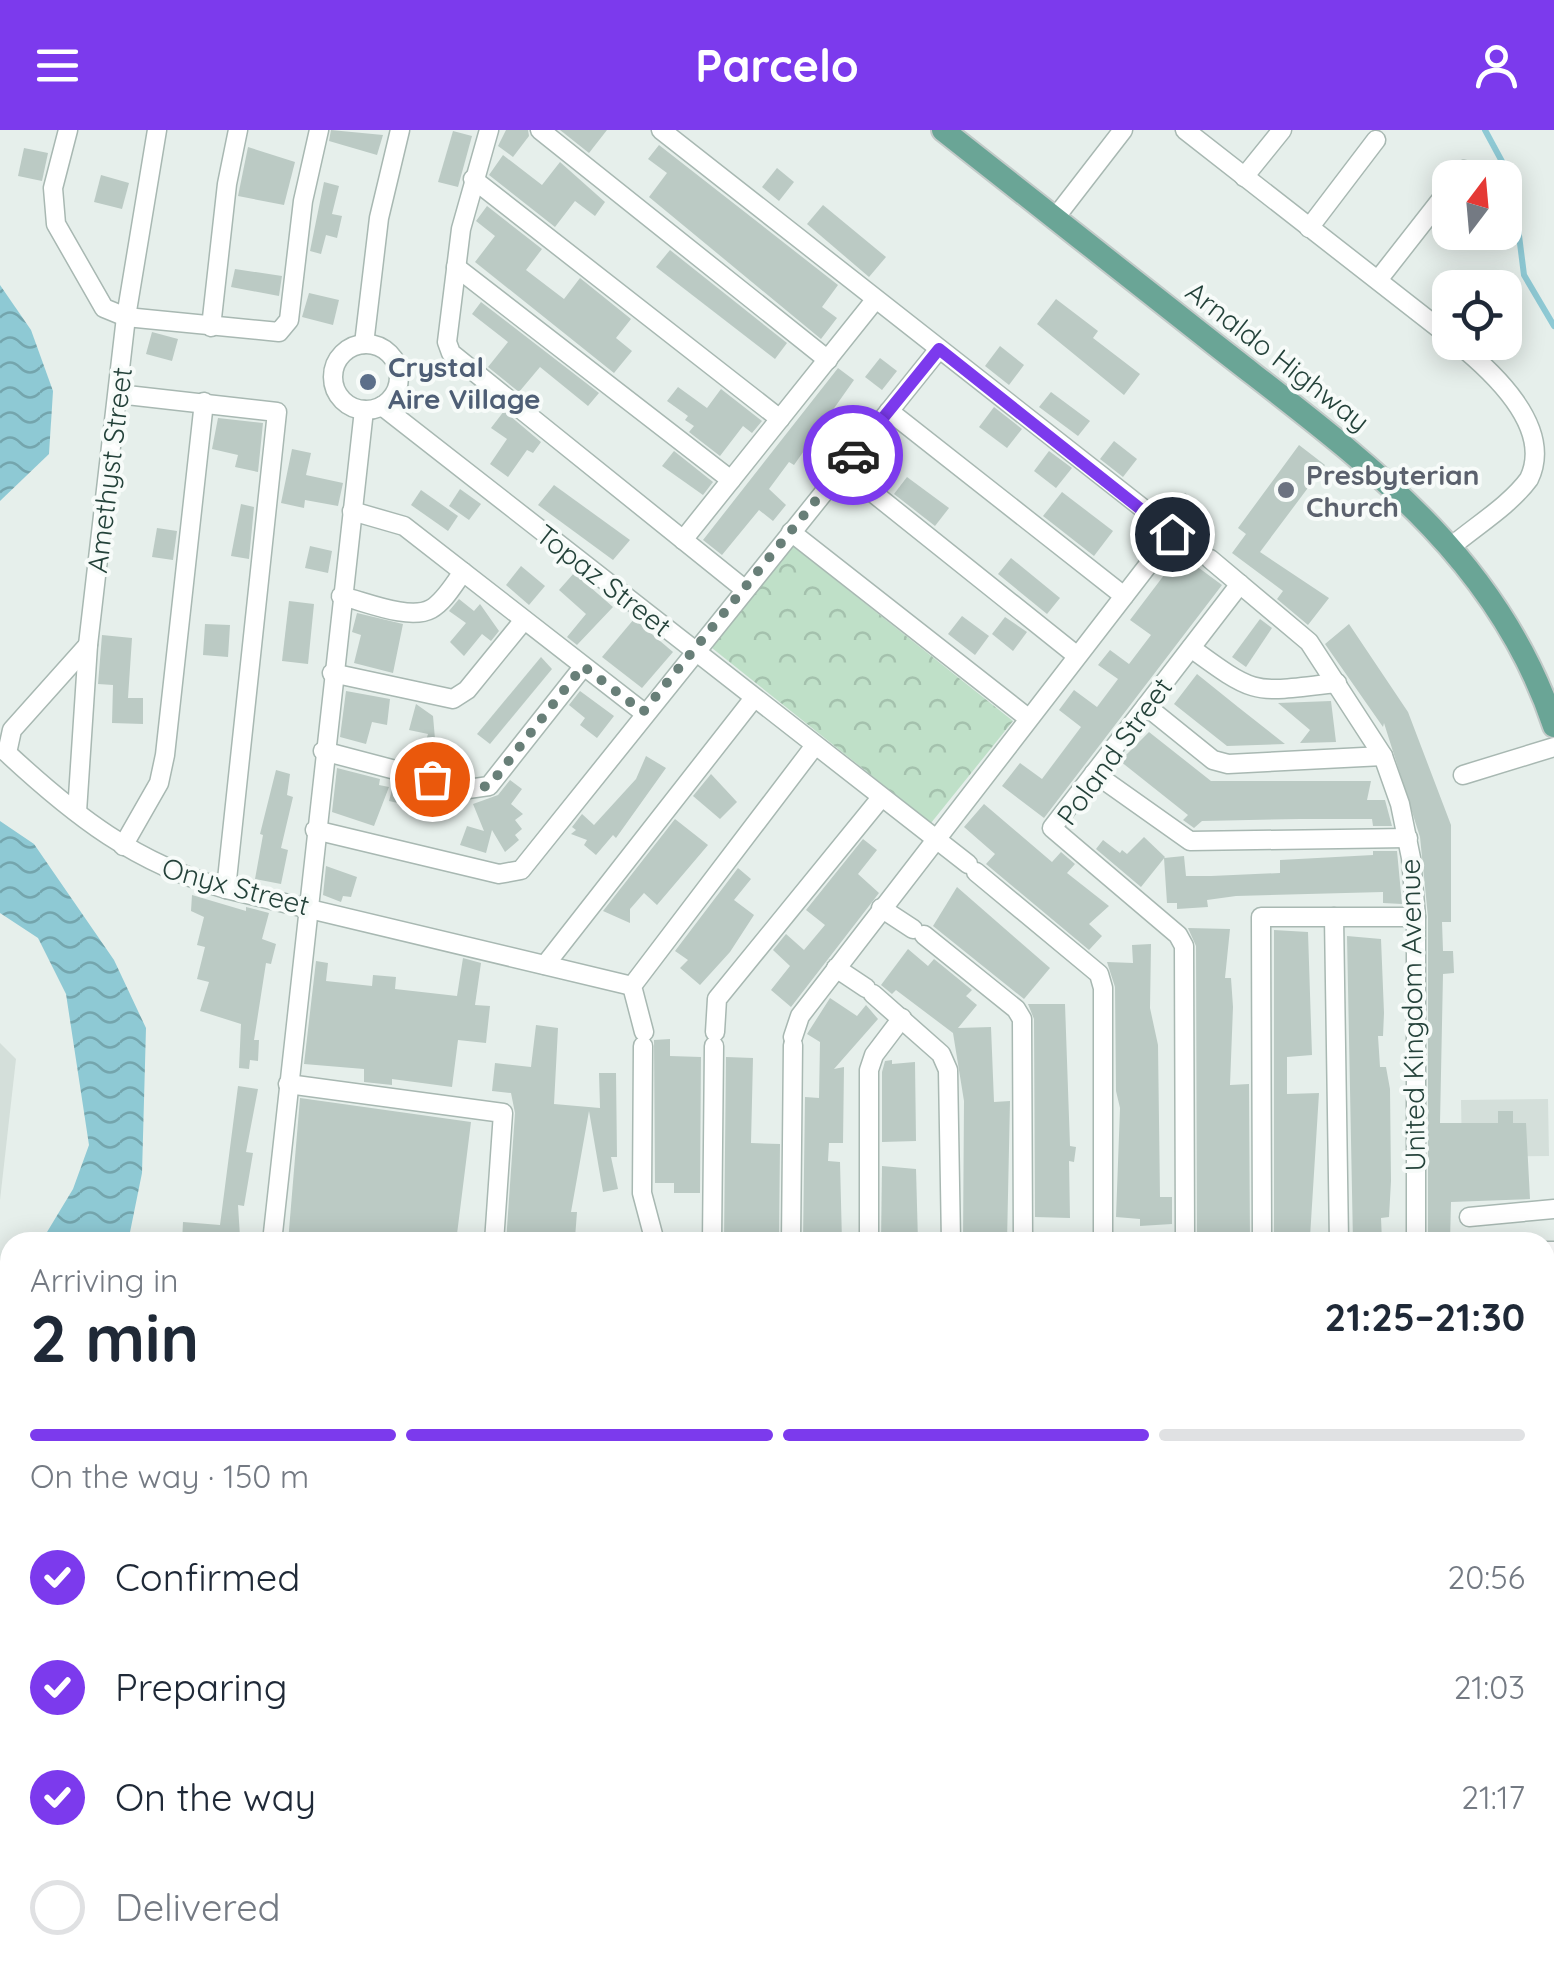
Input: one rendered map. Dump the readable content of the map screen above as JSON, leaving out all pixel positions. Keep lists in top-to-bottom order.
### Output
{
  "streets": {
    "main road": ["Arnaldo Highway"],
    "street": [
      "Amethyst Street",
      "Topaz Street",
      "Poland Street",
      "Onyx Street",
      "United Kingdom Avenue"
    ]
  },
  "crossings": [
    ["Amethyst Street", "Onyx Street"],
    ["Poland Street", "United Kingdom Avenue"]
  ],
  "places": ["Crystal Aire Village", "Presbyterian Church"],
  "north": "top",
  "page": {
    "header": "Parcelo",
    "heading": ["2 min", "Arriving in", "21:25–21:30"],
    "bar": "On the way · 150 m",
    "list": [
      ["Confirmed", "20:56"],
      ["Preparing", "21:03"],
      ["On the way", "21:17"],
      "Delivered"
    ]
  }
}
